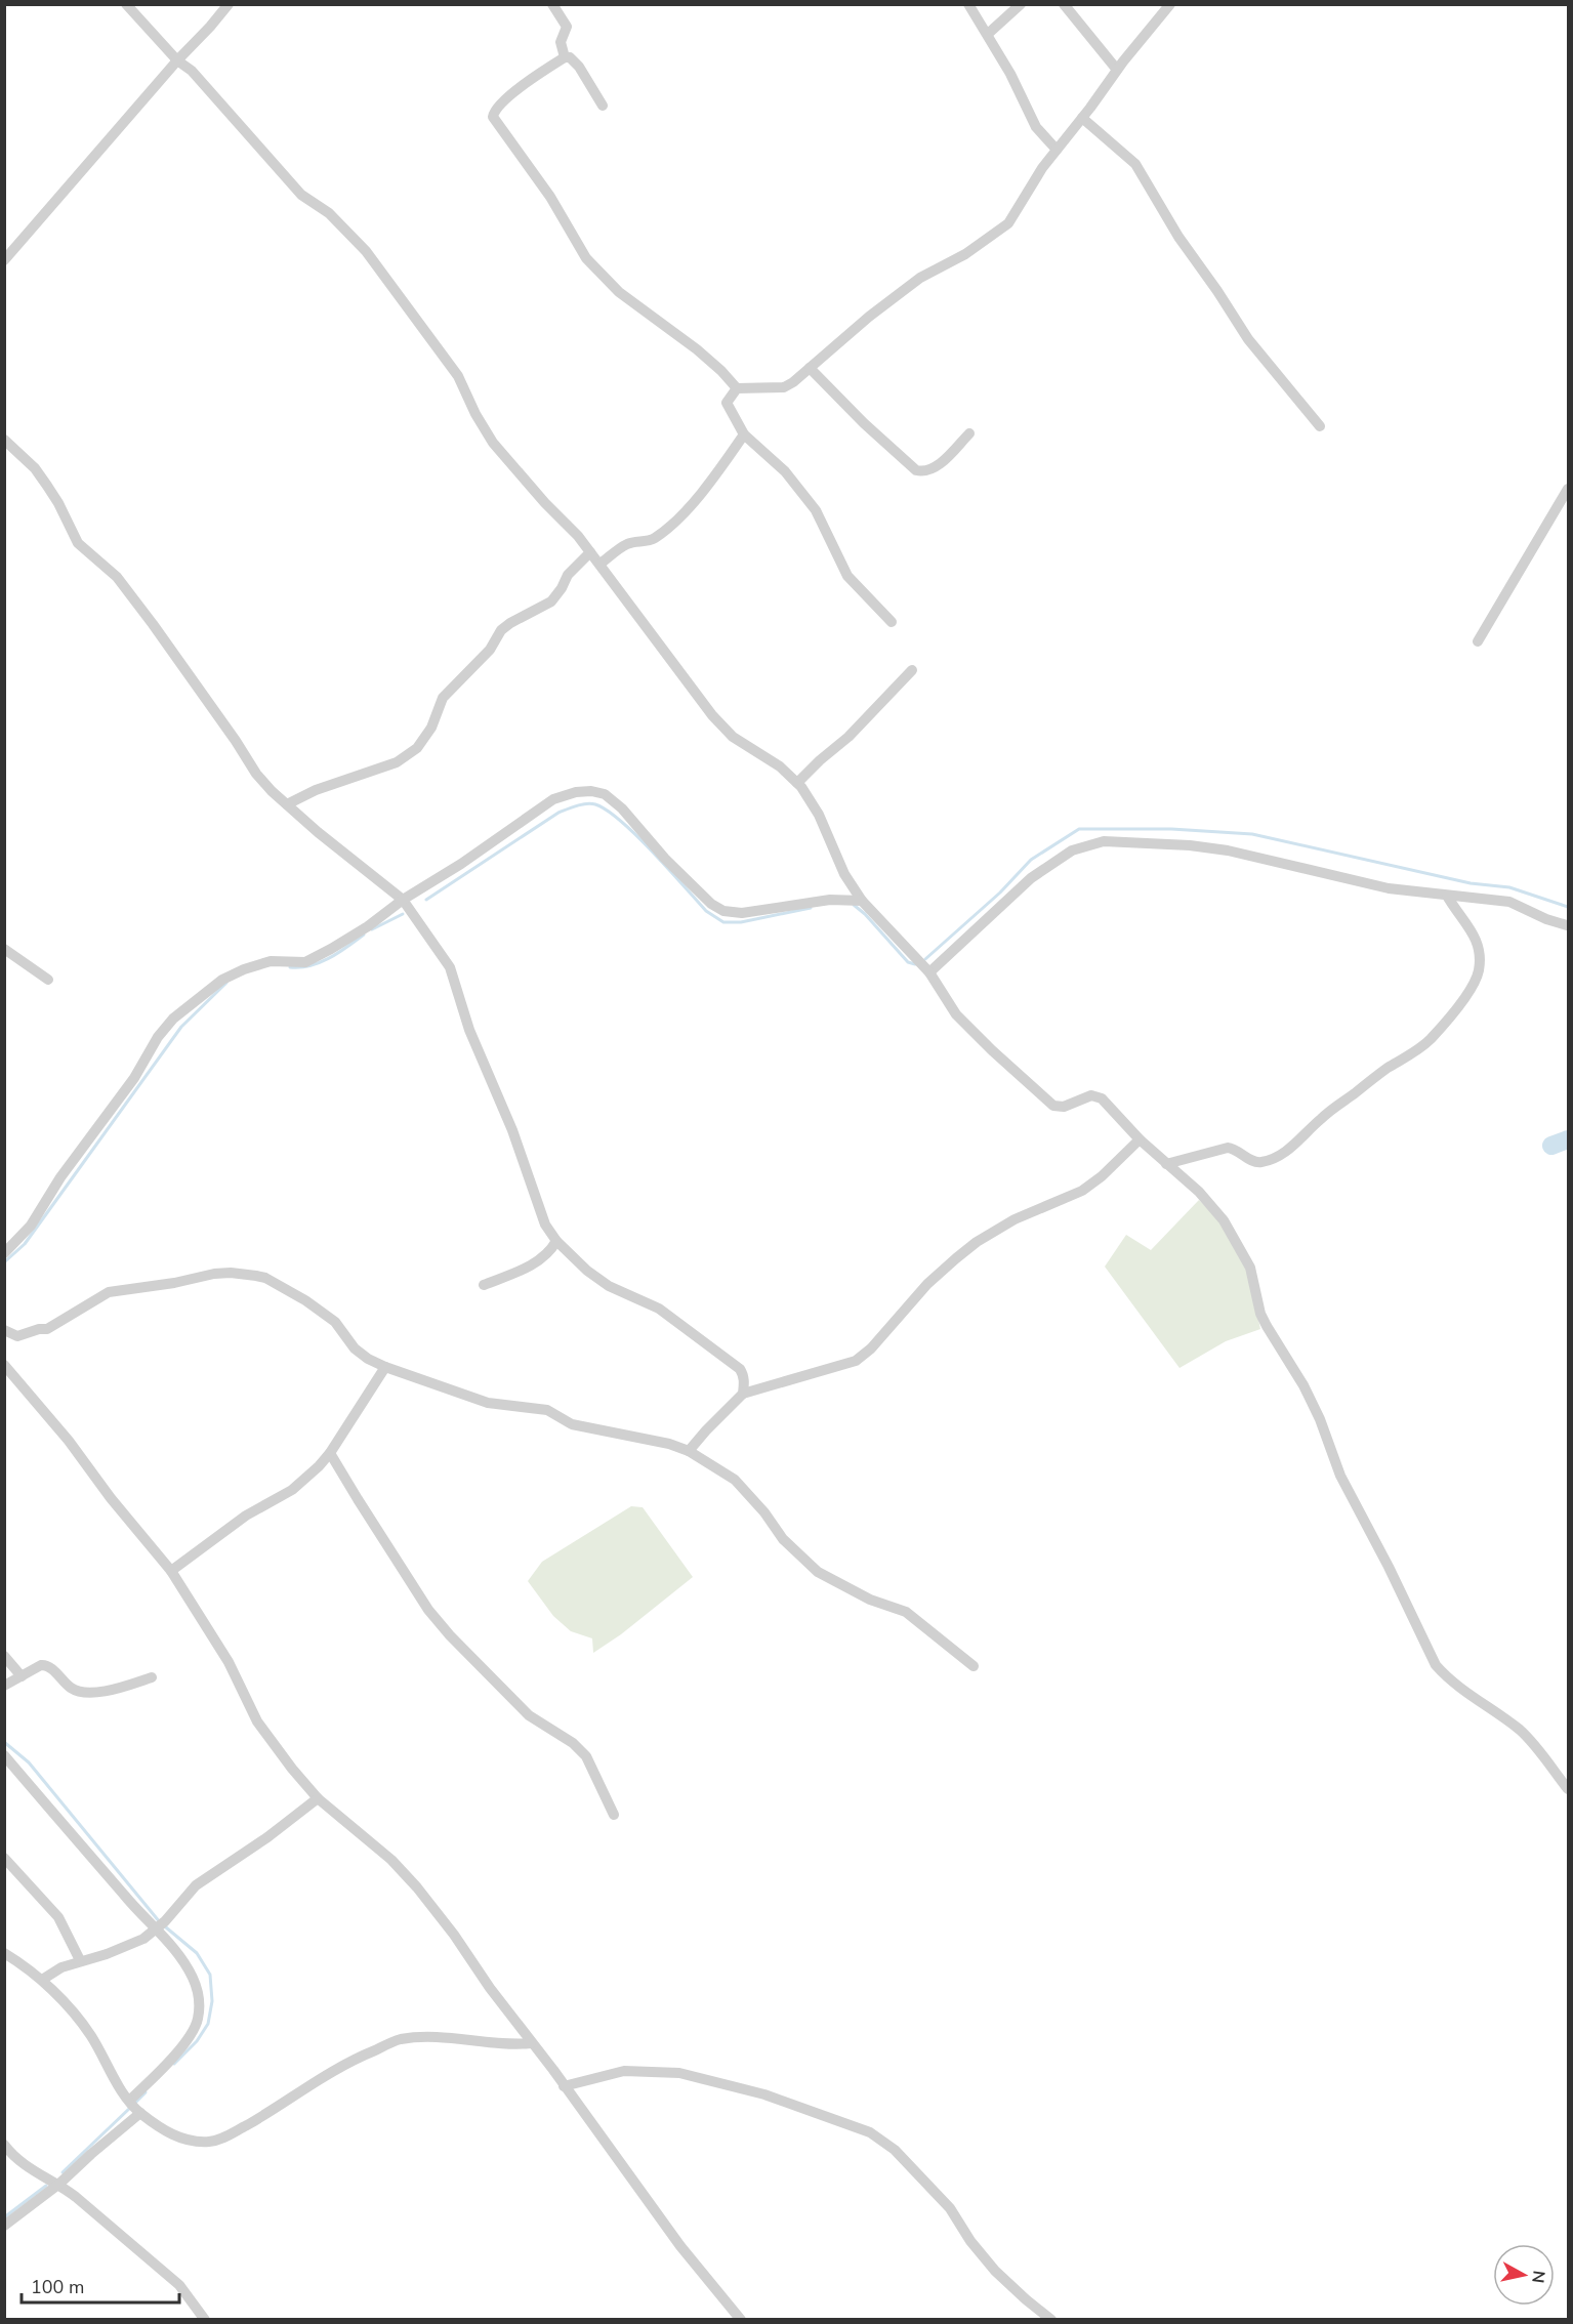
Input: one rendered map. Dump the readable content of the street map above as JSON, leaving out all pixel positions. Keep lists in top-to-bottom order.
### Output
{
  "scale_bar": "100 m",
  "north": "right"
}
